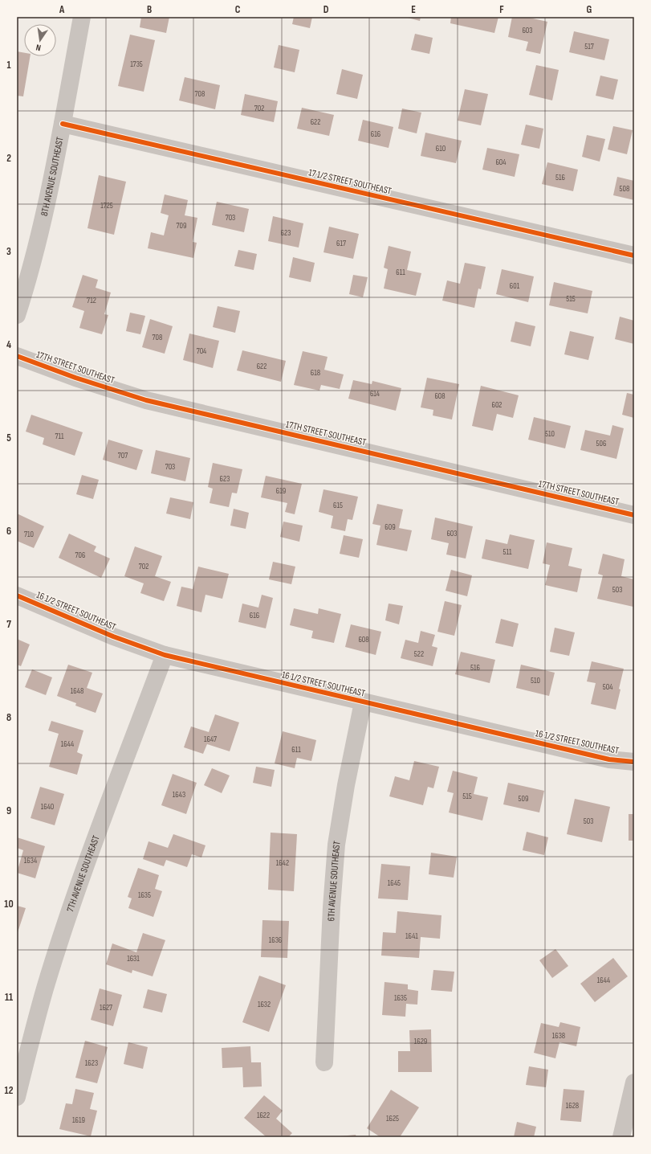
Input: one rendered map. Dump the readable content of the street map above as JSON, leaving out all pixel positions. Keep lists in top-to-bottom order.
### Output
{
  "streets": {
    "street": [
      "8TH AVENUE SOUTHEAST",
      "17 1/2 STREET SOUTHEAST",
      "17TH STREET SOUTHEAST",
      "16 1/2 STREET SOUTHEAST",
      "7TH AVENUE SOUTHEAST",
      "6TH AVENUE SOUTHEAST"
    ]
  },
  "crossings": [
    ["8TH AVENUE SOUTHEAST", "17 1/2 STREET SOUTHEAST"],
    ["16 1/2 STREET SOUTHEAST", "7TH AVENUE SOUTHEAST"],
    ["16 1/2 STREET SOUTHEAST", "6TH AVENUE SOUTHEAST"]
  ],
  "house_numbers": [
    "603",
    "517",
    "1735",
    "708",
    "702",
    "622",
    "616",
    "610",
    "604",
    "516",
    "508",
    "1725",
    "703",
    "709",
    "623",
    "617",
    "611",
    "601",
    "515",
    "712",
    "708",
    "704",
    "622",
    "618",
    "614",
    "608",
    "602",
    "510",
    "711",
    "506",
    "707",
    "703",
    "623",
    "619",
    "615",
    "609",
    "603",
    "710",
    "511",
    "706",
    "702",
    "503",
    "616",
    "608",
    "522",
    "516",
    "510",
    "504",
    "1648",
    "1647",
    "1644",
    "611",
    "1643",
    "515",
    "509",
    "1640",
    "503",
    "1634",
    "1642",
    "1645",
    "1635",
    "1641",
    "1636",
    "1631",
    "1644",
    "1635",
    "1632",
    "1627",
    "1638",
    "1629",
    "1623",
    "1628",
    "1622",
    "1625",
    "1619"
  ],
  "north": "bottom",
  "grid": {
    "columns": [
      "A",
      "B",
      "C",
      "D",
      "E",
      "F",
      "G"
    ],
    "rows": [
      "1",
      "2",
      "3",
      "4",
      "5",
      "6",
      "7",
      "8",
      "9",
      "10",
      "11",
      "12"
    ]
  }
}
